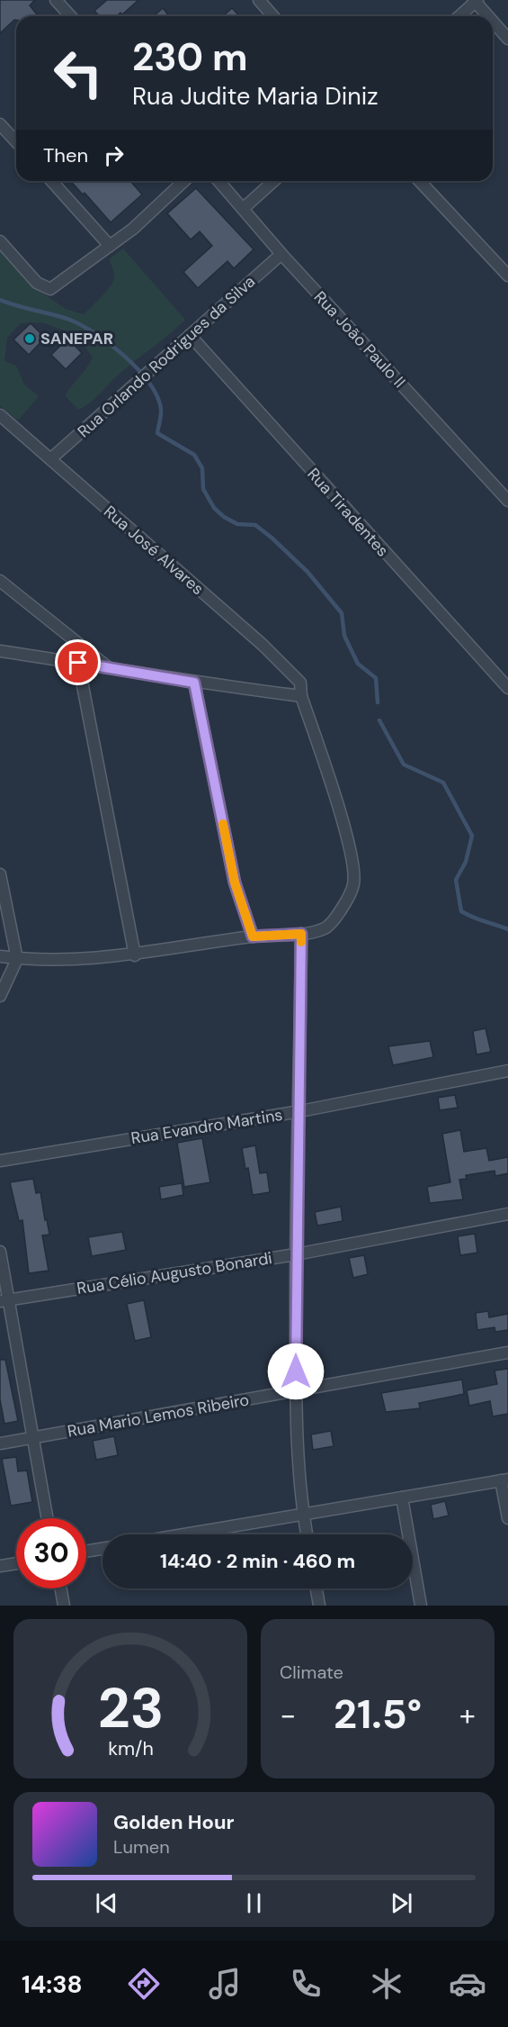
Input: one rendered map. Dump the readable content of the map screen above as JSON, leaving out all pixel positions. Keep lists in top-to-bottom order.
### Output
{
  "streets": {
    "street": [
      "Rua João Paulo II",
      "Rua Orlando Rodrigues da Silva",
      "Rua Tiradentes",
      "Rua José Alvares",
      "Rua Evandro Martins",
      "Rua Célio Augusto Bonardi",
      "Rua Mario Lemos Ribeiro"
    ]
  },
  "crossings": [
    ["Rua João Paulo II", "Rua Orlando Rodrigues da Silva"],
    ["Rua Orlando Rodrigues da Silva", "Rua Tiradentes"],
    ["Rua Orlando Rodrigues da Silva", "Rua José Alvares"]
  ],
  "places": ["SANEPAR"],
  "page": {
    "turn": ["230 m", "Rua Judite Maria Diniz"],
    "then": "Then",
    "limit": "30",
    "trip": "14:40 · 2 min · 460 m",
    "tile": "Climate",
    "heat": ["−", "21.5°", "+"],
    "song": ["Golden Hour", "Lumen"],
    "tabs": "14:38",
    "gauge": ["23", "km/h"]
  }
}
